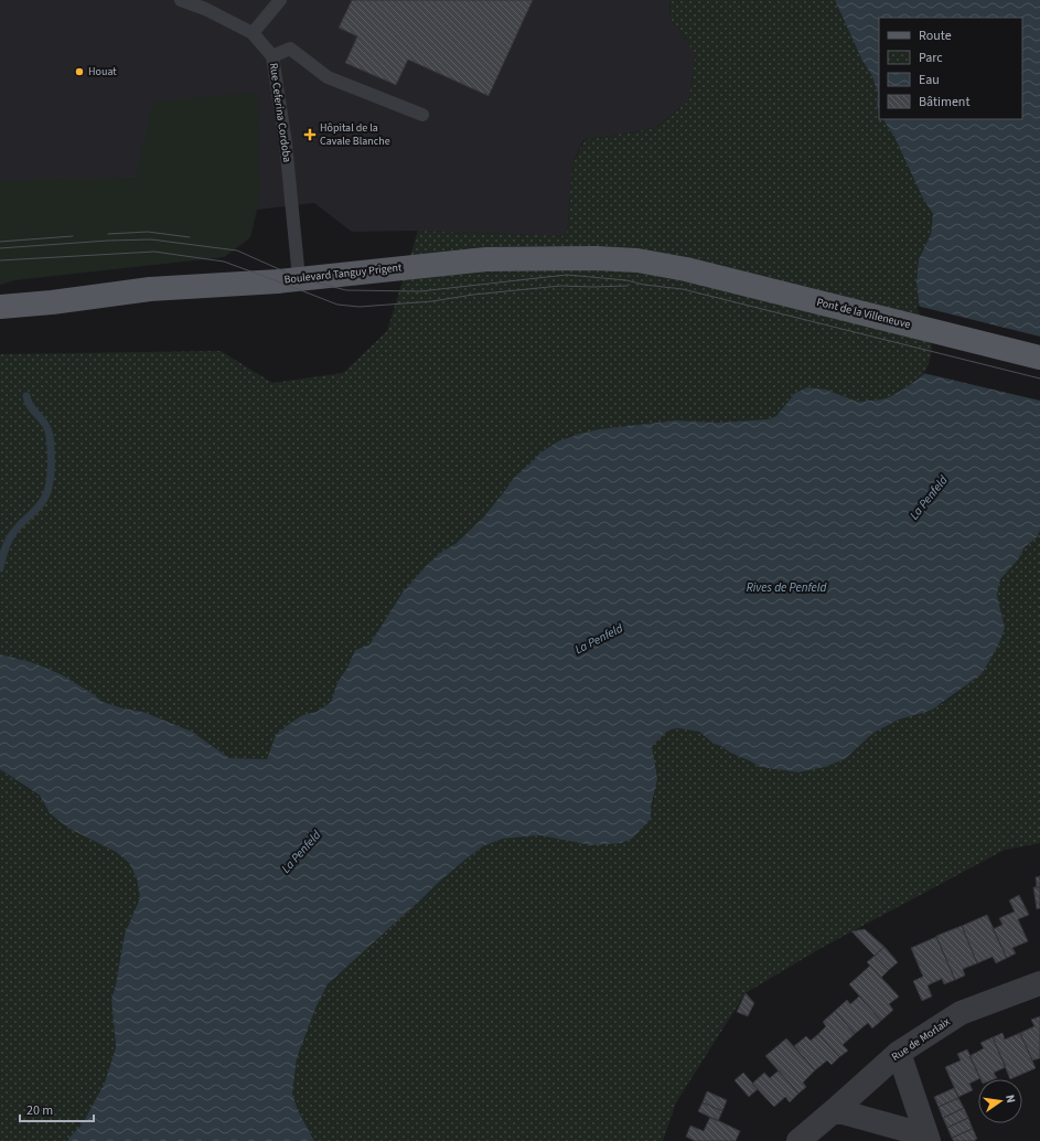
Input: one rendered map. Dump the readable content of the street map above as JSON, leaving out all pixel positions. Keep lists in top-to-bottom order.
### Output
{
  "streets": {
    "main road": ["Boulevard Tanguy Prigent", "Pont de la Villeneuve"],
    "street": ["Rue de Morlaix"],
    "lane": ["Rue Ceferina Cordoba"]
  },
  "crossings": [
    ["Rue Ceferina Cordoba", "Boulevard Tanguy Prigent"],
    ["Boulevard Tanguy Prigent", "Pont de la Villeneuve"]
  ],
  "water": ["La Penfeld", "Rives de Penfeld"],
  "places": {
    "other": ["Houat"],
    "health": ["Hôpital de la Cavale Blanche"]
  },
  "legend": [
    "Route",
    "Parc",
    "Eau",
    "Bâtiment"
  ],
  "scale_bar": "20 m",
  "north": "right"
}
